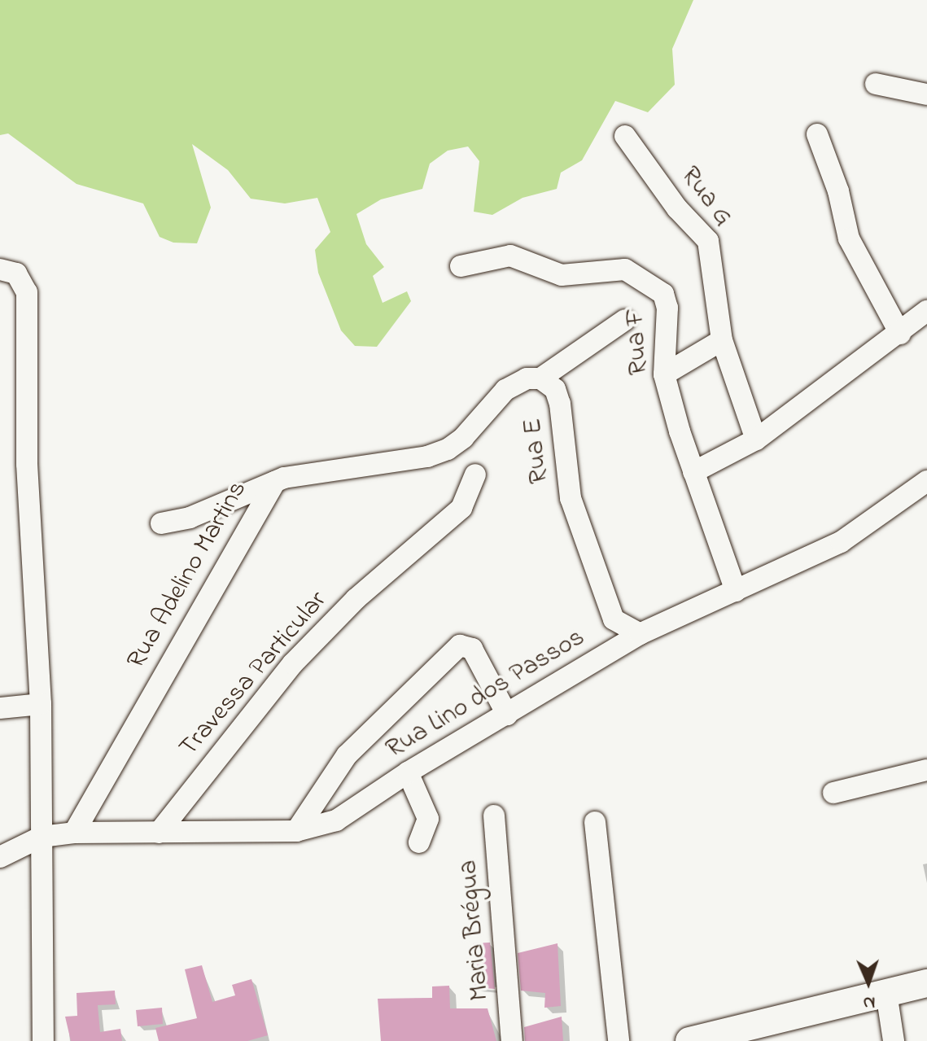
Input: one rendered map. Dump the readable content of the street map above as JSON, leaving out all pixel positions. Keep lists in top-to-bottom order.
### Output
{
  "streets": {
    "street": [
      "Rua G",
      "Rua F",
      "Rua E",
      "Rua Adelino Martins",
      "Travessa Particular",
      "Rua Lino dos Passos",
      "Maria Brégua"
    ]
  },
  "crossings": [
    ["Rua F", "Rua Lino dos Passos"],
    ["Rua E", "Rua Adelino Martins"],
    ["Rua Adelino Martins", "Rua Lino dos Passos"],
    ["Travessa Particular", "Rua Lino dos Passos"]
  ],
  "north": "bottom"
}
